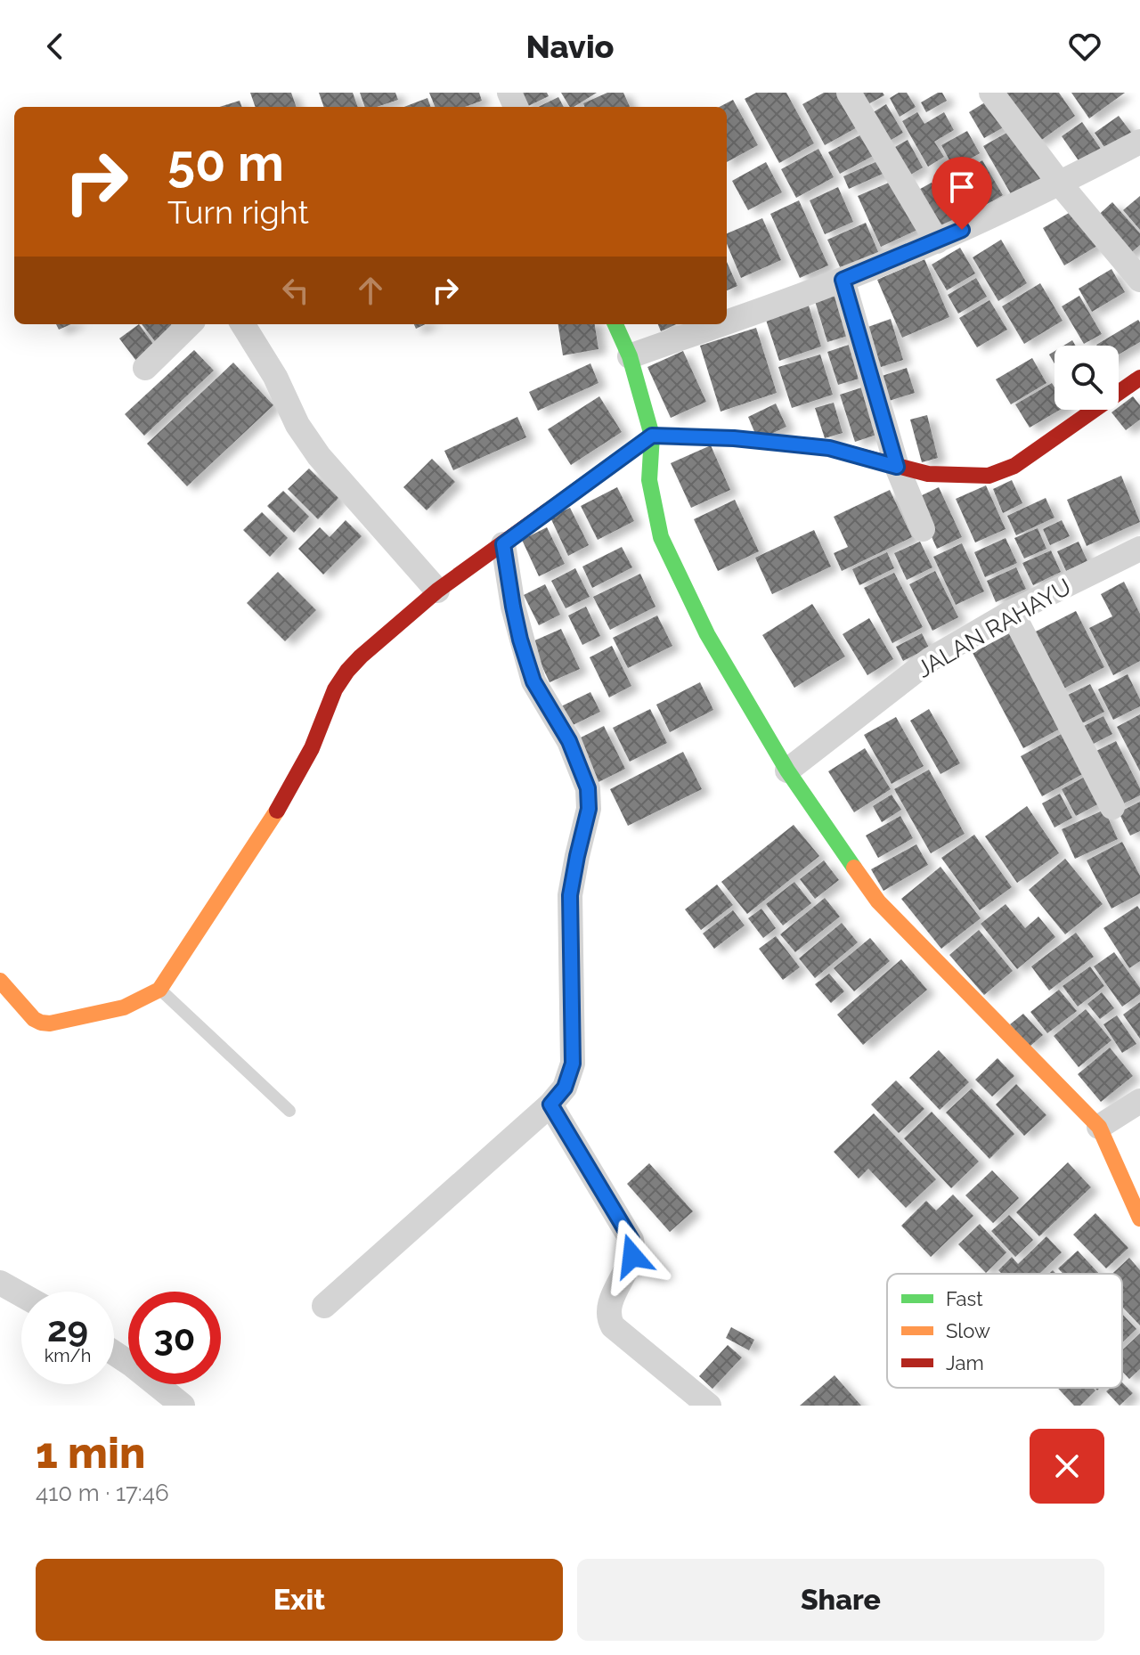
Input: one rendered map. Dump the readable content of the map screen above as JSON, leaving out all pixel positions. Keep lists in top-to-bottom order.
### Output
{
  "streets": {
    "street": ["JALAN RAHAYU"]
  },
  "legend": ["Fast", "Slow", "Jam"],
  "page": {
    "header": "Navio",
    "turn": ["50 m", "Turn right"],
    "speed": "29 km/h",
    "limit": "30",
    "heading": ["1 min", "410 m · 17:46"],
    "buttons": ["Exit", "Share"]
  }
}
